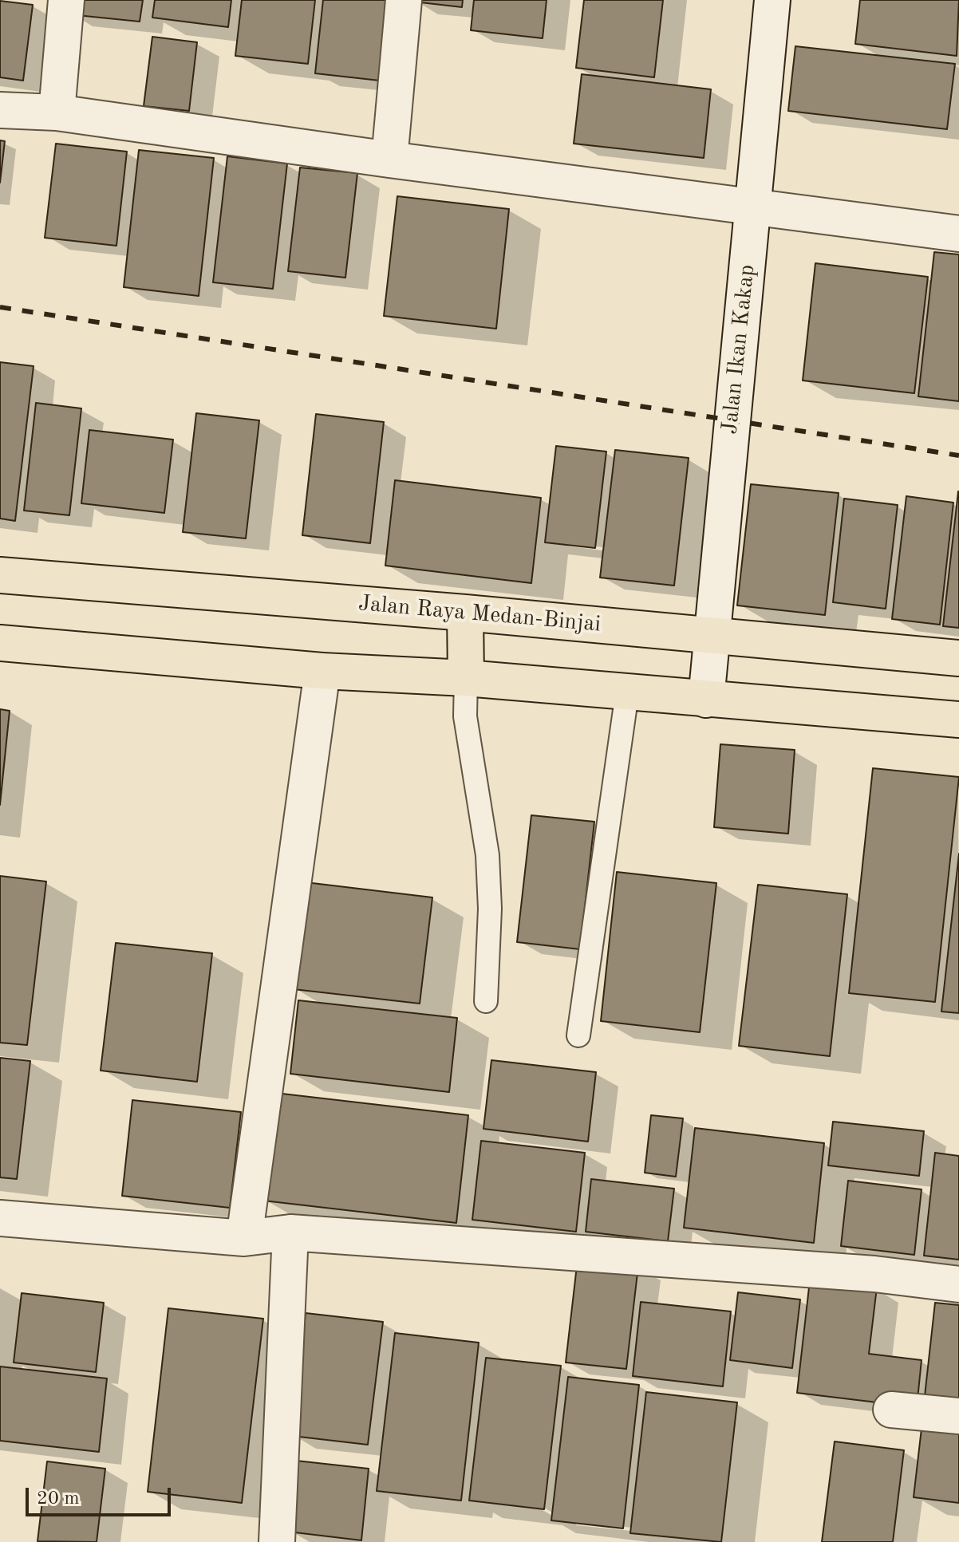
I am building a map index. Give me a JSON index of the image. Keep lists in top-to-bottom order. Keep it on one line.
{"streets":{"main road":["Jalan Raya Medan-Binjai"],"street":["Jalan Ikan Kakap"]},"crossings":[["Jalan Ikan Kakap","Jalan Raya Medan-Binjai"]],"scale_bar":"20 m"}
